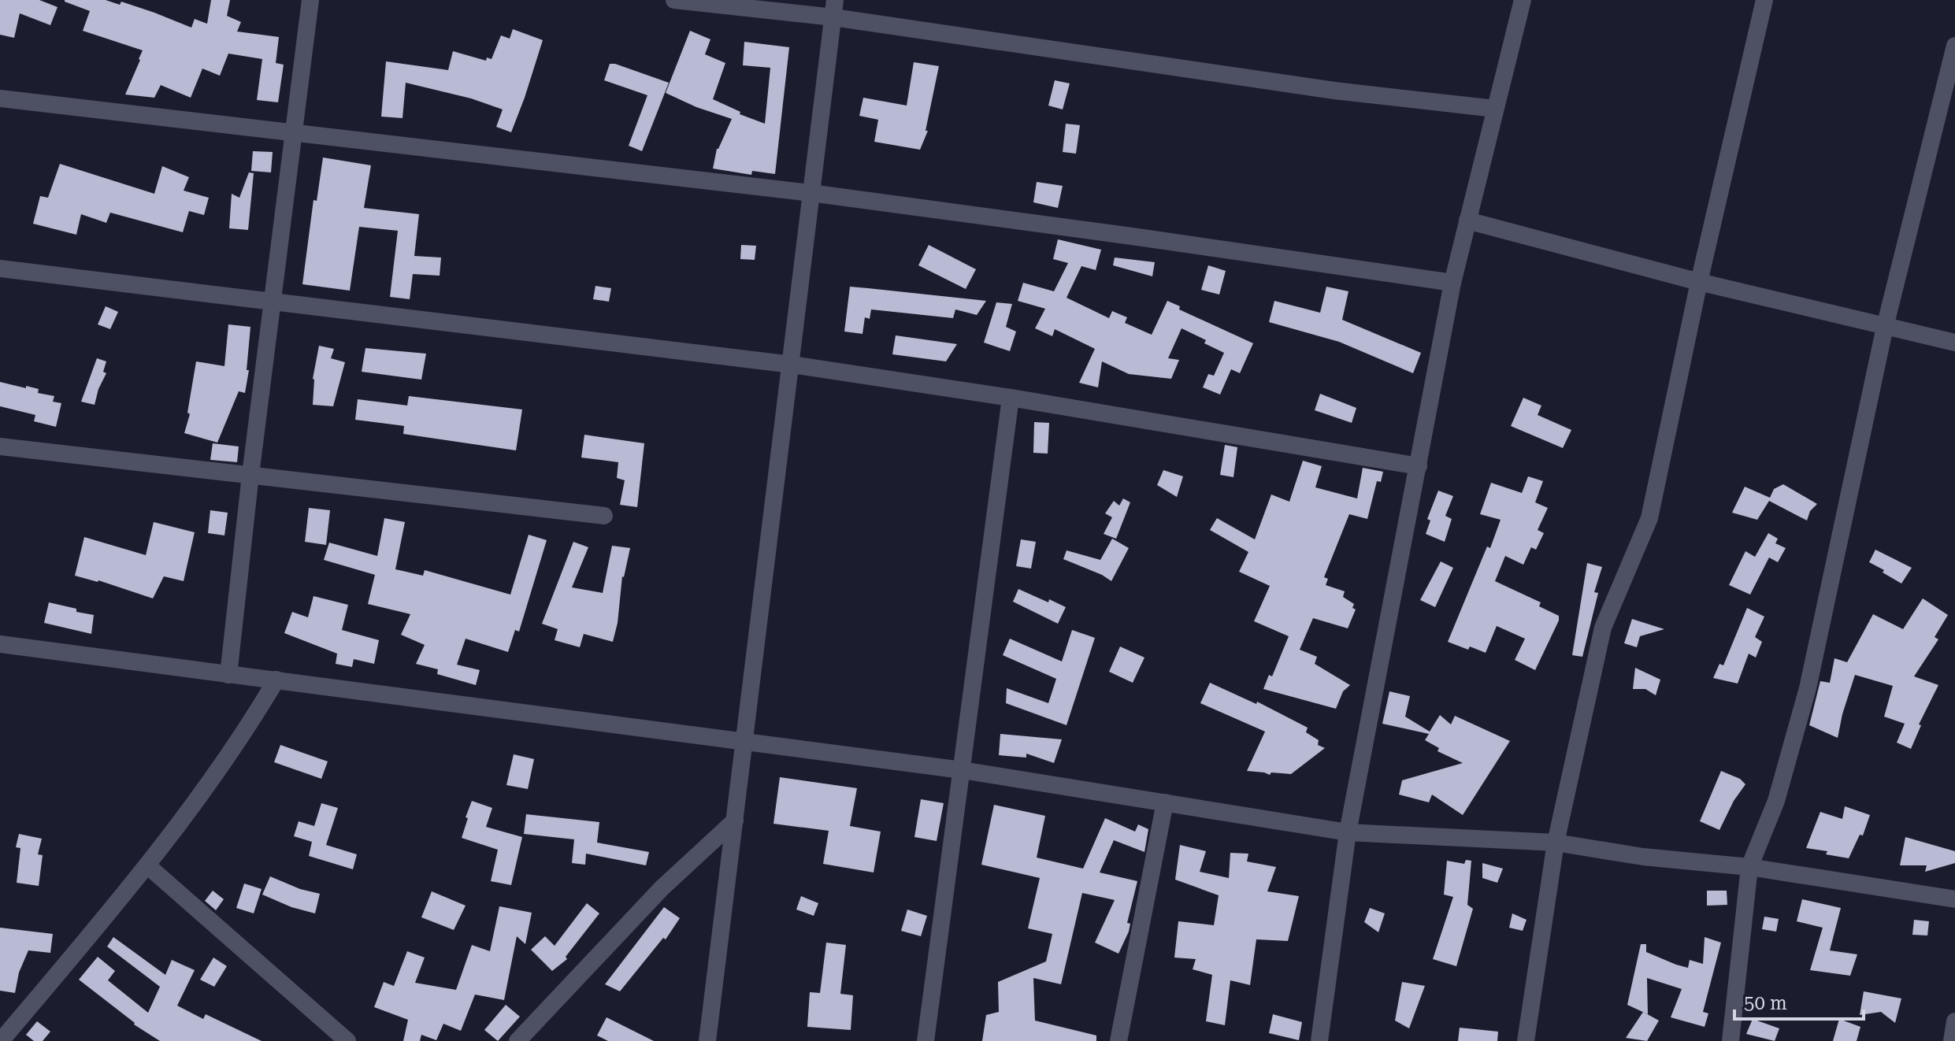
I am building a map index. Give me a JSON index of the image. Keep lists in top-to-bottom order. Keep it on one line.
{"scale_bar":"50 m"}
